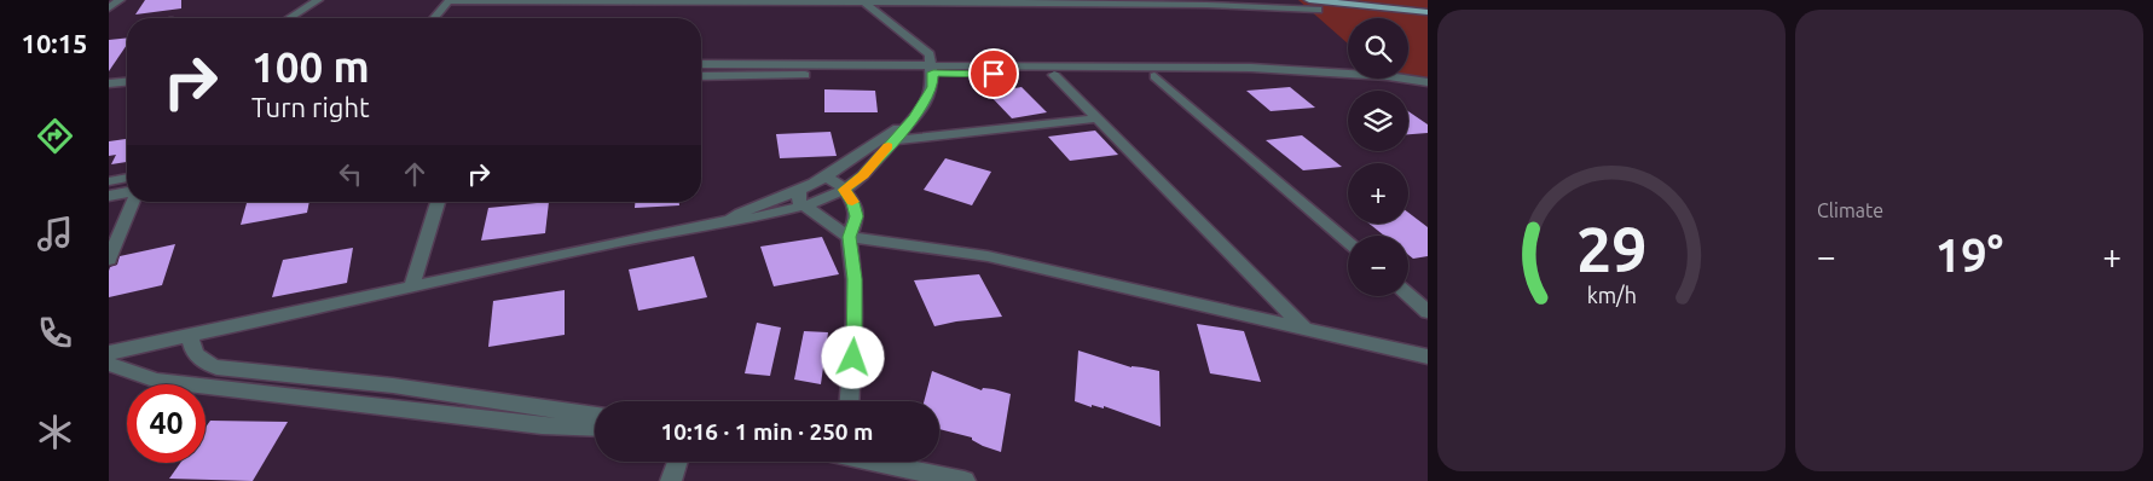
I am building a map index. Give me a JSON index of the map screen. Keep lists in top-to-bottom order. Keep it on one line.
{"page":{"tabs":"10:15","tile":"Climate","map_buttons":["+","−"],"turn":["100 m","Turn right"],"heat":["−","19°","+"],"limit":"40","trip":"10:16 · 1 min · 250 m","gauge":["29","km/h"]}}
